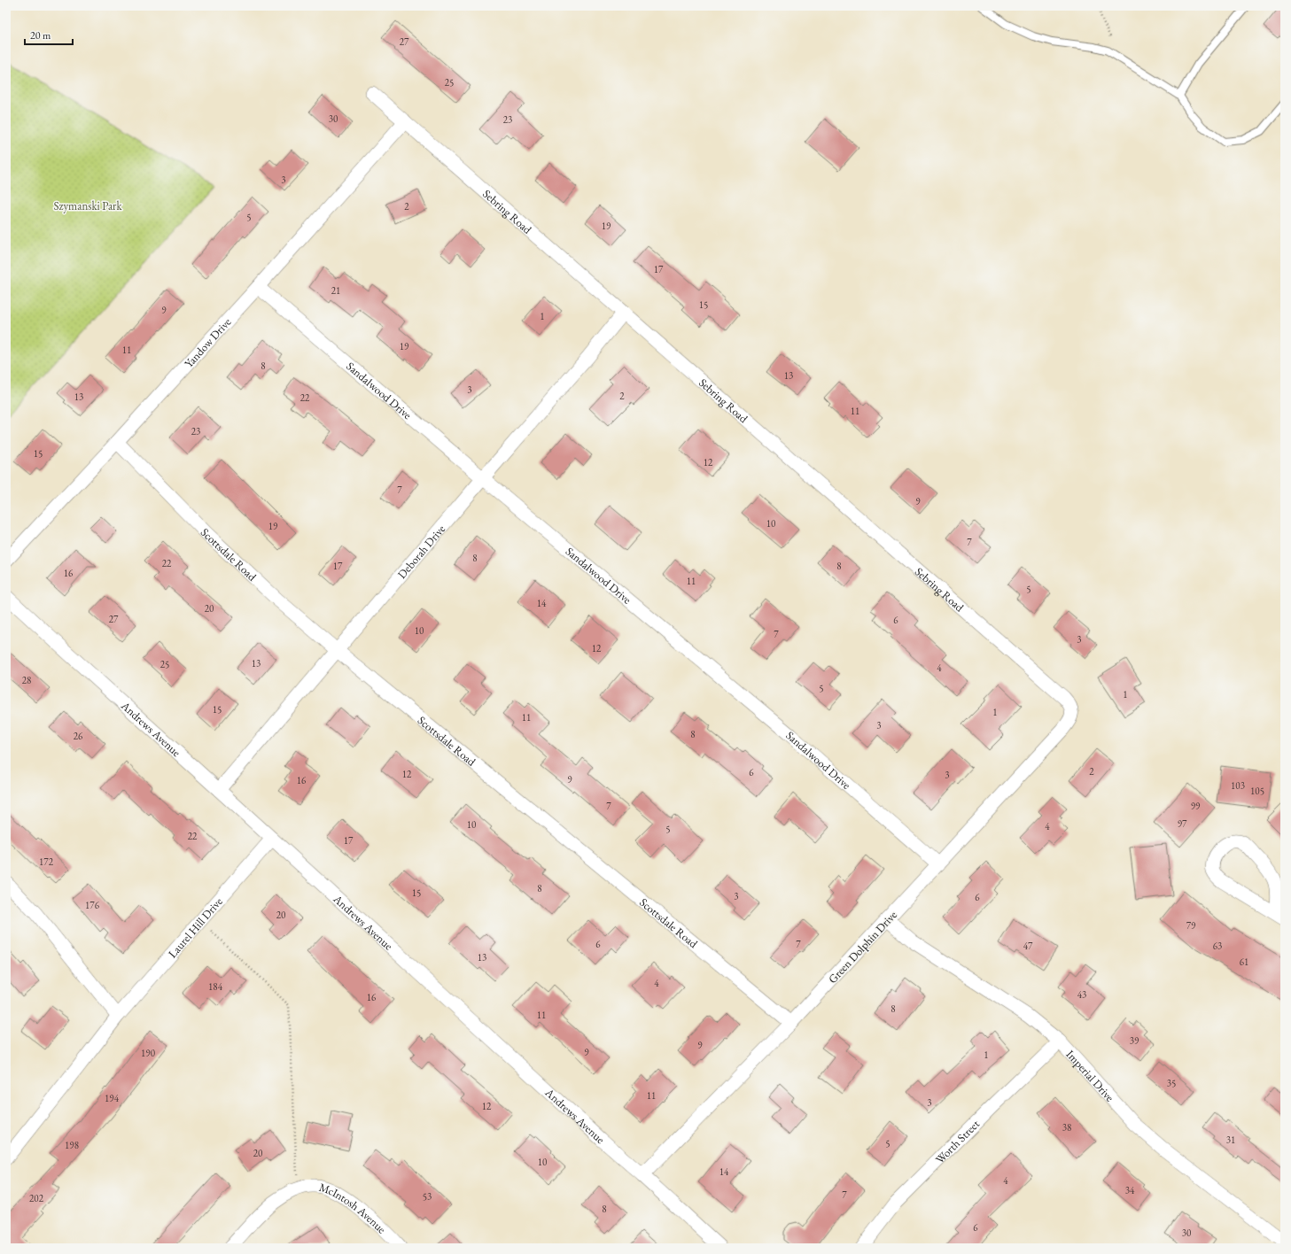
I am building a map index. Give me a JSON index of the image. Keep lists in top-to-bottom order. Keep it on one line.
{"streets":{"street":["Sebring Road","Yandow Drive","Sandalwood Drive","Deborah Drive","Scottsdale Road","Andrews Avenue","Laurel Hill Drive","Green Dolphin Drive","Imperial Drive","Worth Street","McIntosh Avenue"]},"crossings":[["Sebring Road","Yandow Drive"],["Sebring Road","Deborah Drive"],["Sebring Road","Green Dolphin Drive"],["Yandow Drive","Sandalwood Drive"],["Yandow Drive","Scottsdale Road"],["Sandalwood Drive","Deborah Drive"],["Sandalwood Drive","Green Dolphin Drive"],["Deborah Drive","Scottsdale Road"],["Deborah Drive","Andrews Avenue"],["Scottsdale Road","Green Dolphin Drive"],["Andrews Avenue","Laurel Hill Drive"],["Andrews Avenue","Green Dolphin Drive"],["Green Dolphin Drive","Imperial Drive"],["Imperial Drive","Worth Street"]],"parks":["Szymanski Park"],"house_numbers":["27","25","30","23","3","2","5","19","17","21","15","9","1","19","11","8","13","3","2","13","22","11","23","15","12","7","9","10","19","7","8","22","17","8","16","11","5","14","20","27","6","10","7","3","12","13","25","4","28","5","1","15","1","11","3","8","26","2","6","12","3","9","16","103","105","7","99","97","10","4","5","22","17","172","8","15","3","6","176","20","79","6","7","47","63","13","61","4","184","43","16","8","11","39","9","9","190","1","35","11","194","3","12","38","31","5","198","20","10","14","4","34","7","53","202","8","6","30"],"scale_bar":"20 m"}
